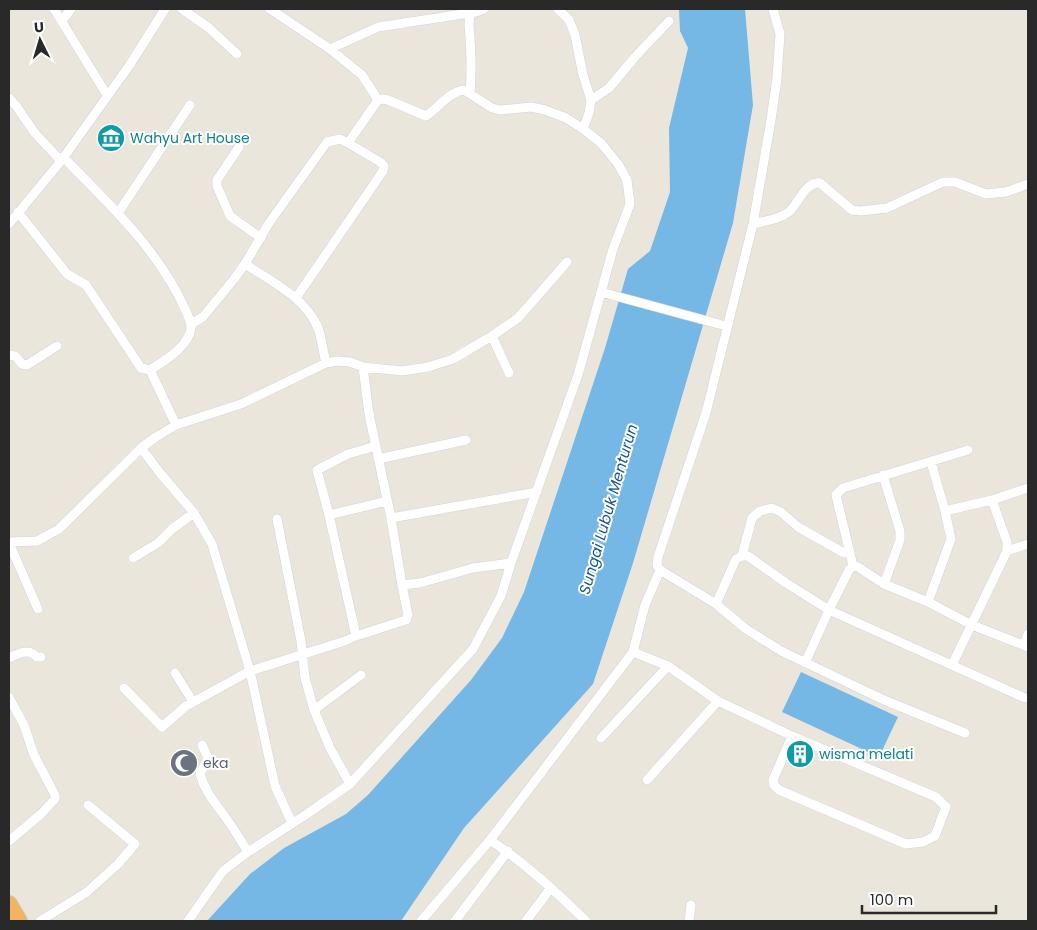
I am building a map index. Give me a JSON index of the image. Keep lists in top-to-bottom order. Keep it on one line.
{"water":["Sungai Lubuk Menturun"],"places":{"museum":["Wahyu Art House"],"building":["wisma melati"],"mosque":["eka"]},"scale_bar":"100 m","north":"top"}
